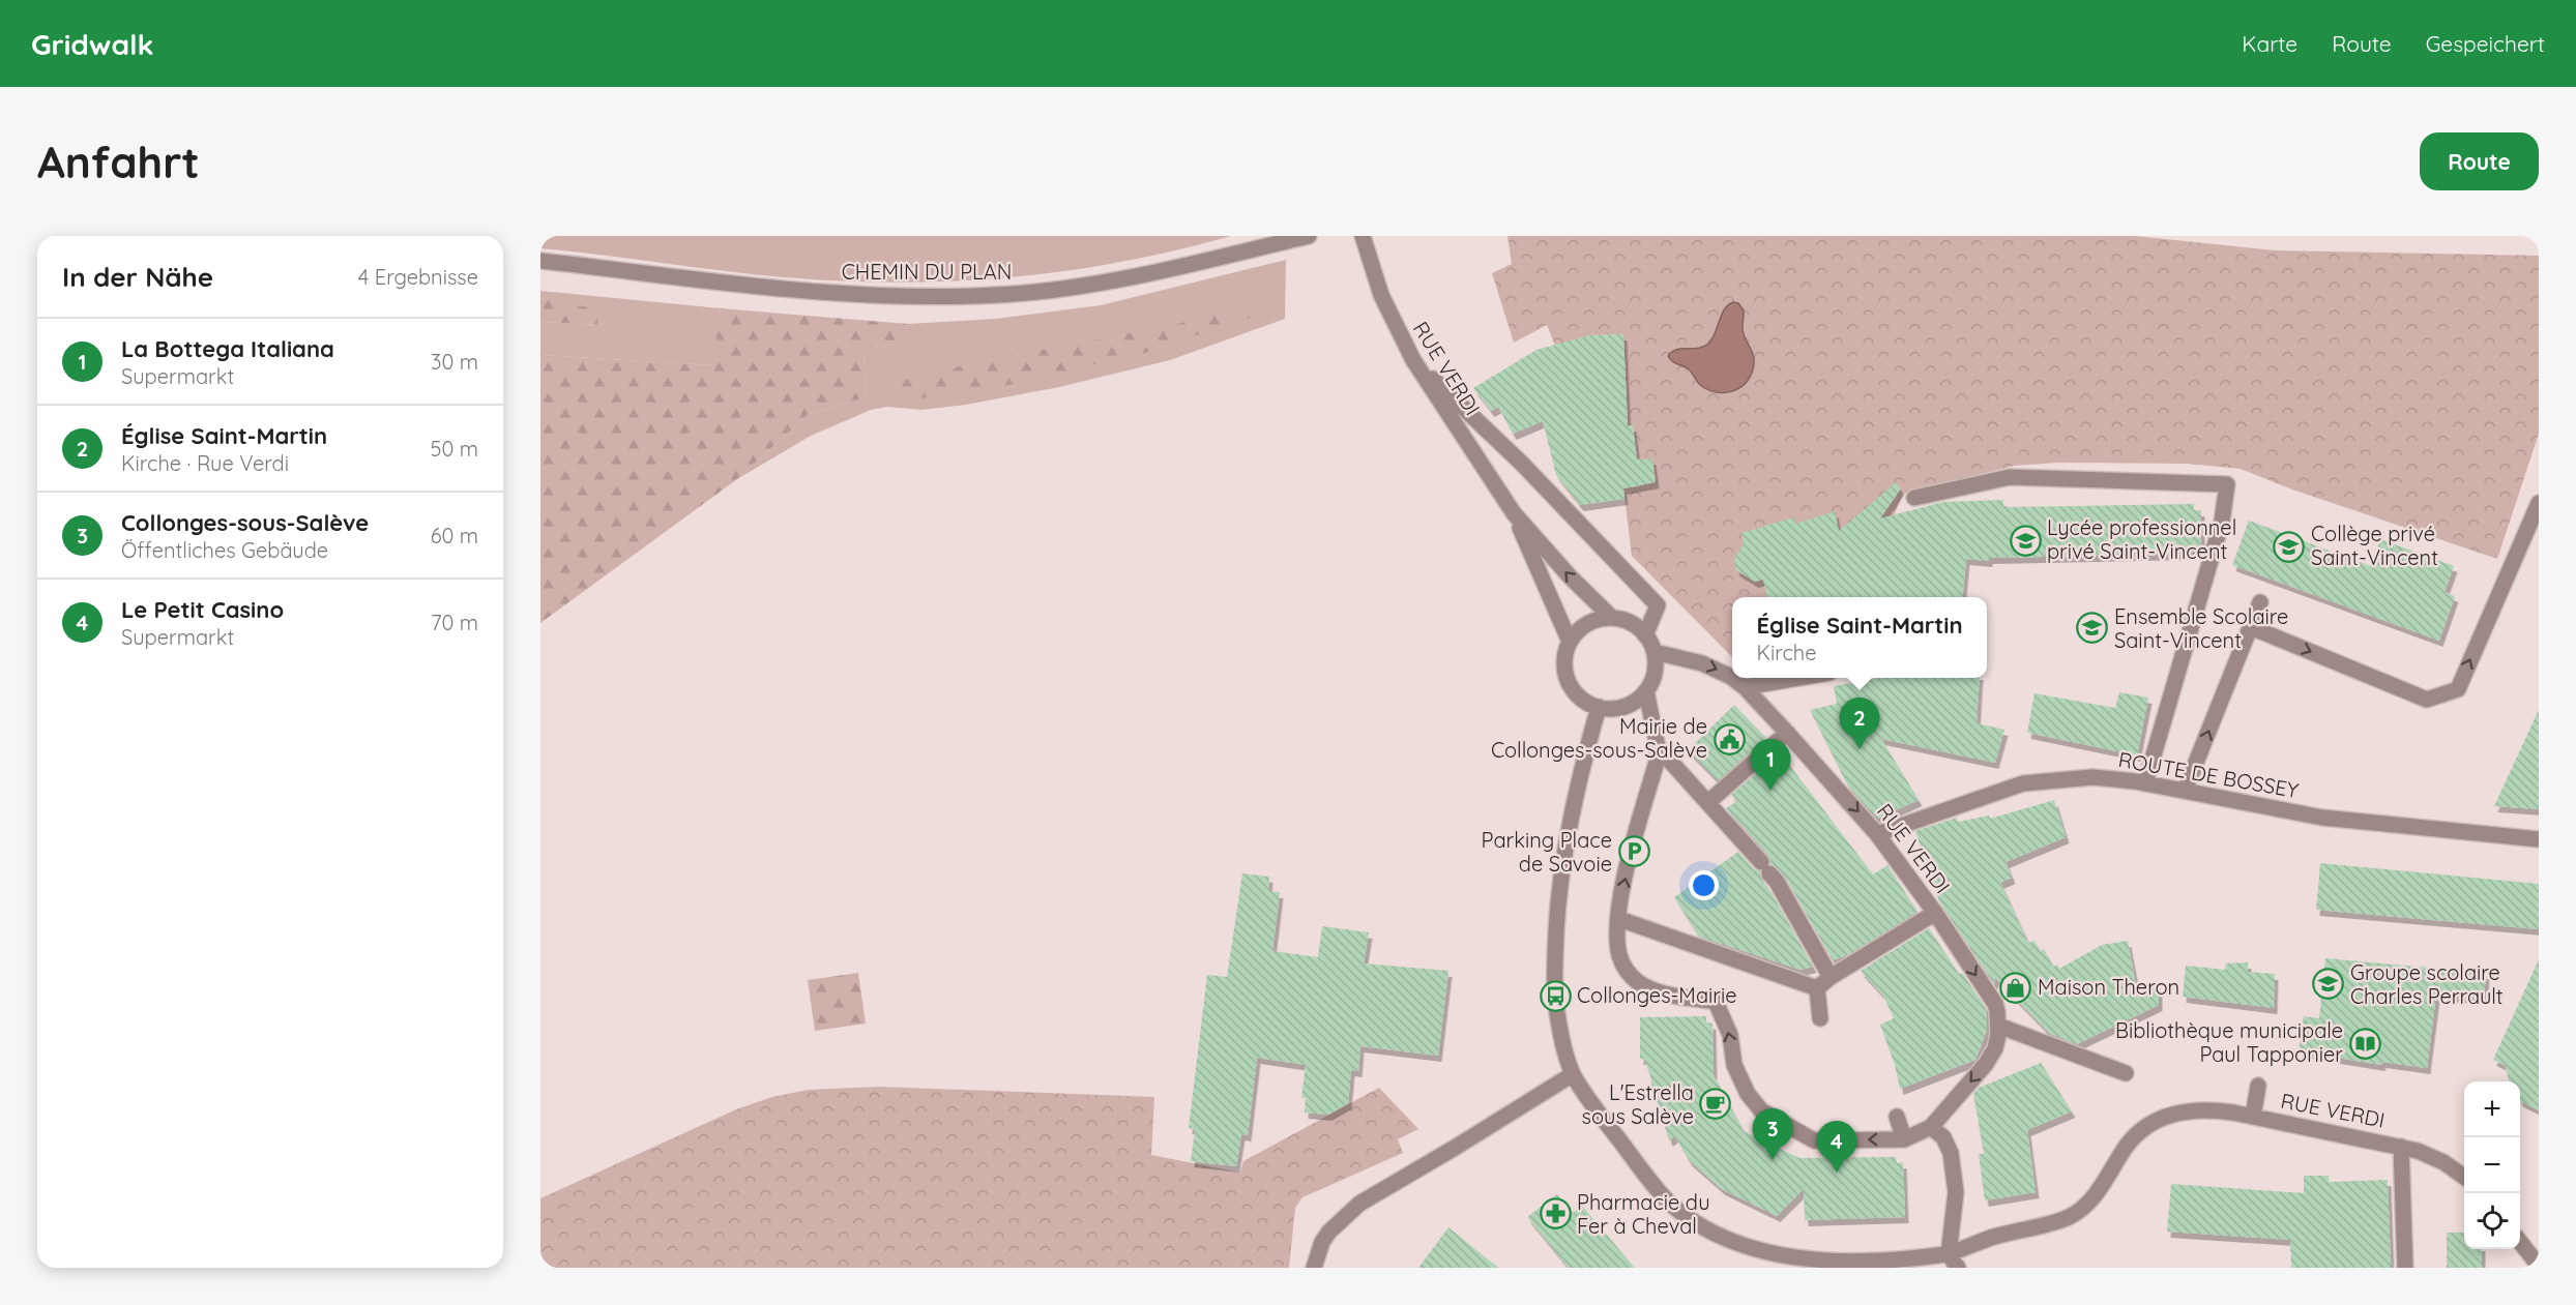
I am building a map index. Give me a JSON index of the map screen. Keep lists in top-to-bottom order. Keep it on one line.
{"streets":{"street":["CHEMIN DU PLAN","RUE VERDI","ROUTE DE BOSSEY"]},"crossings":[["RUE VERDI","ROUTE DE BOSSEY"]],"places":{"school or university":["Lycée professionnel privé Saint-Vincent","Collège privé Saint-Vincent","Ensemble Scolaire Saint-Vincent","Groupe scolaire Charles Perrault"],"public building":["Mairie de Collonges-sous-Salève"],"parking":["Parking Place de Savoie"],"shop":["Maison Theron"],"bus stop":["Collonges-Mairie"],"library":["Bibliothèque municipale Paul Tapponier"],"cafe":["L'Estrella sous Salève"],"pharmacy":["Pharmacie du Fer à Cheval"]},"page":{"header":"Gridwalk","nav":["Karte","Route","Gespeichert"],"buttons":"Route","title":"Anfahrt","heading":["In der Nähe","4 Ergebnisse"],"list":[{"mark":"1","name":"La Bottega Italiana","note":"Supermarkt","value":"30 m"},{"mark":"2","name":"Église Saint-Martin","note":"Kirche · Rue Verdi","value":"50 m"},{"mark":"3","name":"Collonges-sous-Salève","note":"Öffentliches Gebäude","value":"60 m"},{"mark":"4","name":"Le Petit Casino","note":"Supermarkt","value":"70 m"}],"popup":["Église Saint-Martin","Kirche"],"pins":["2","1","3","4"],"map_buttons":["+","−"]}}
